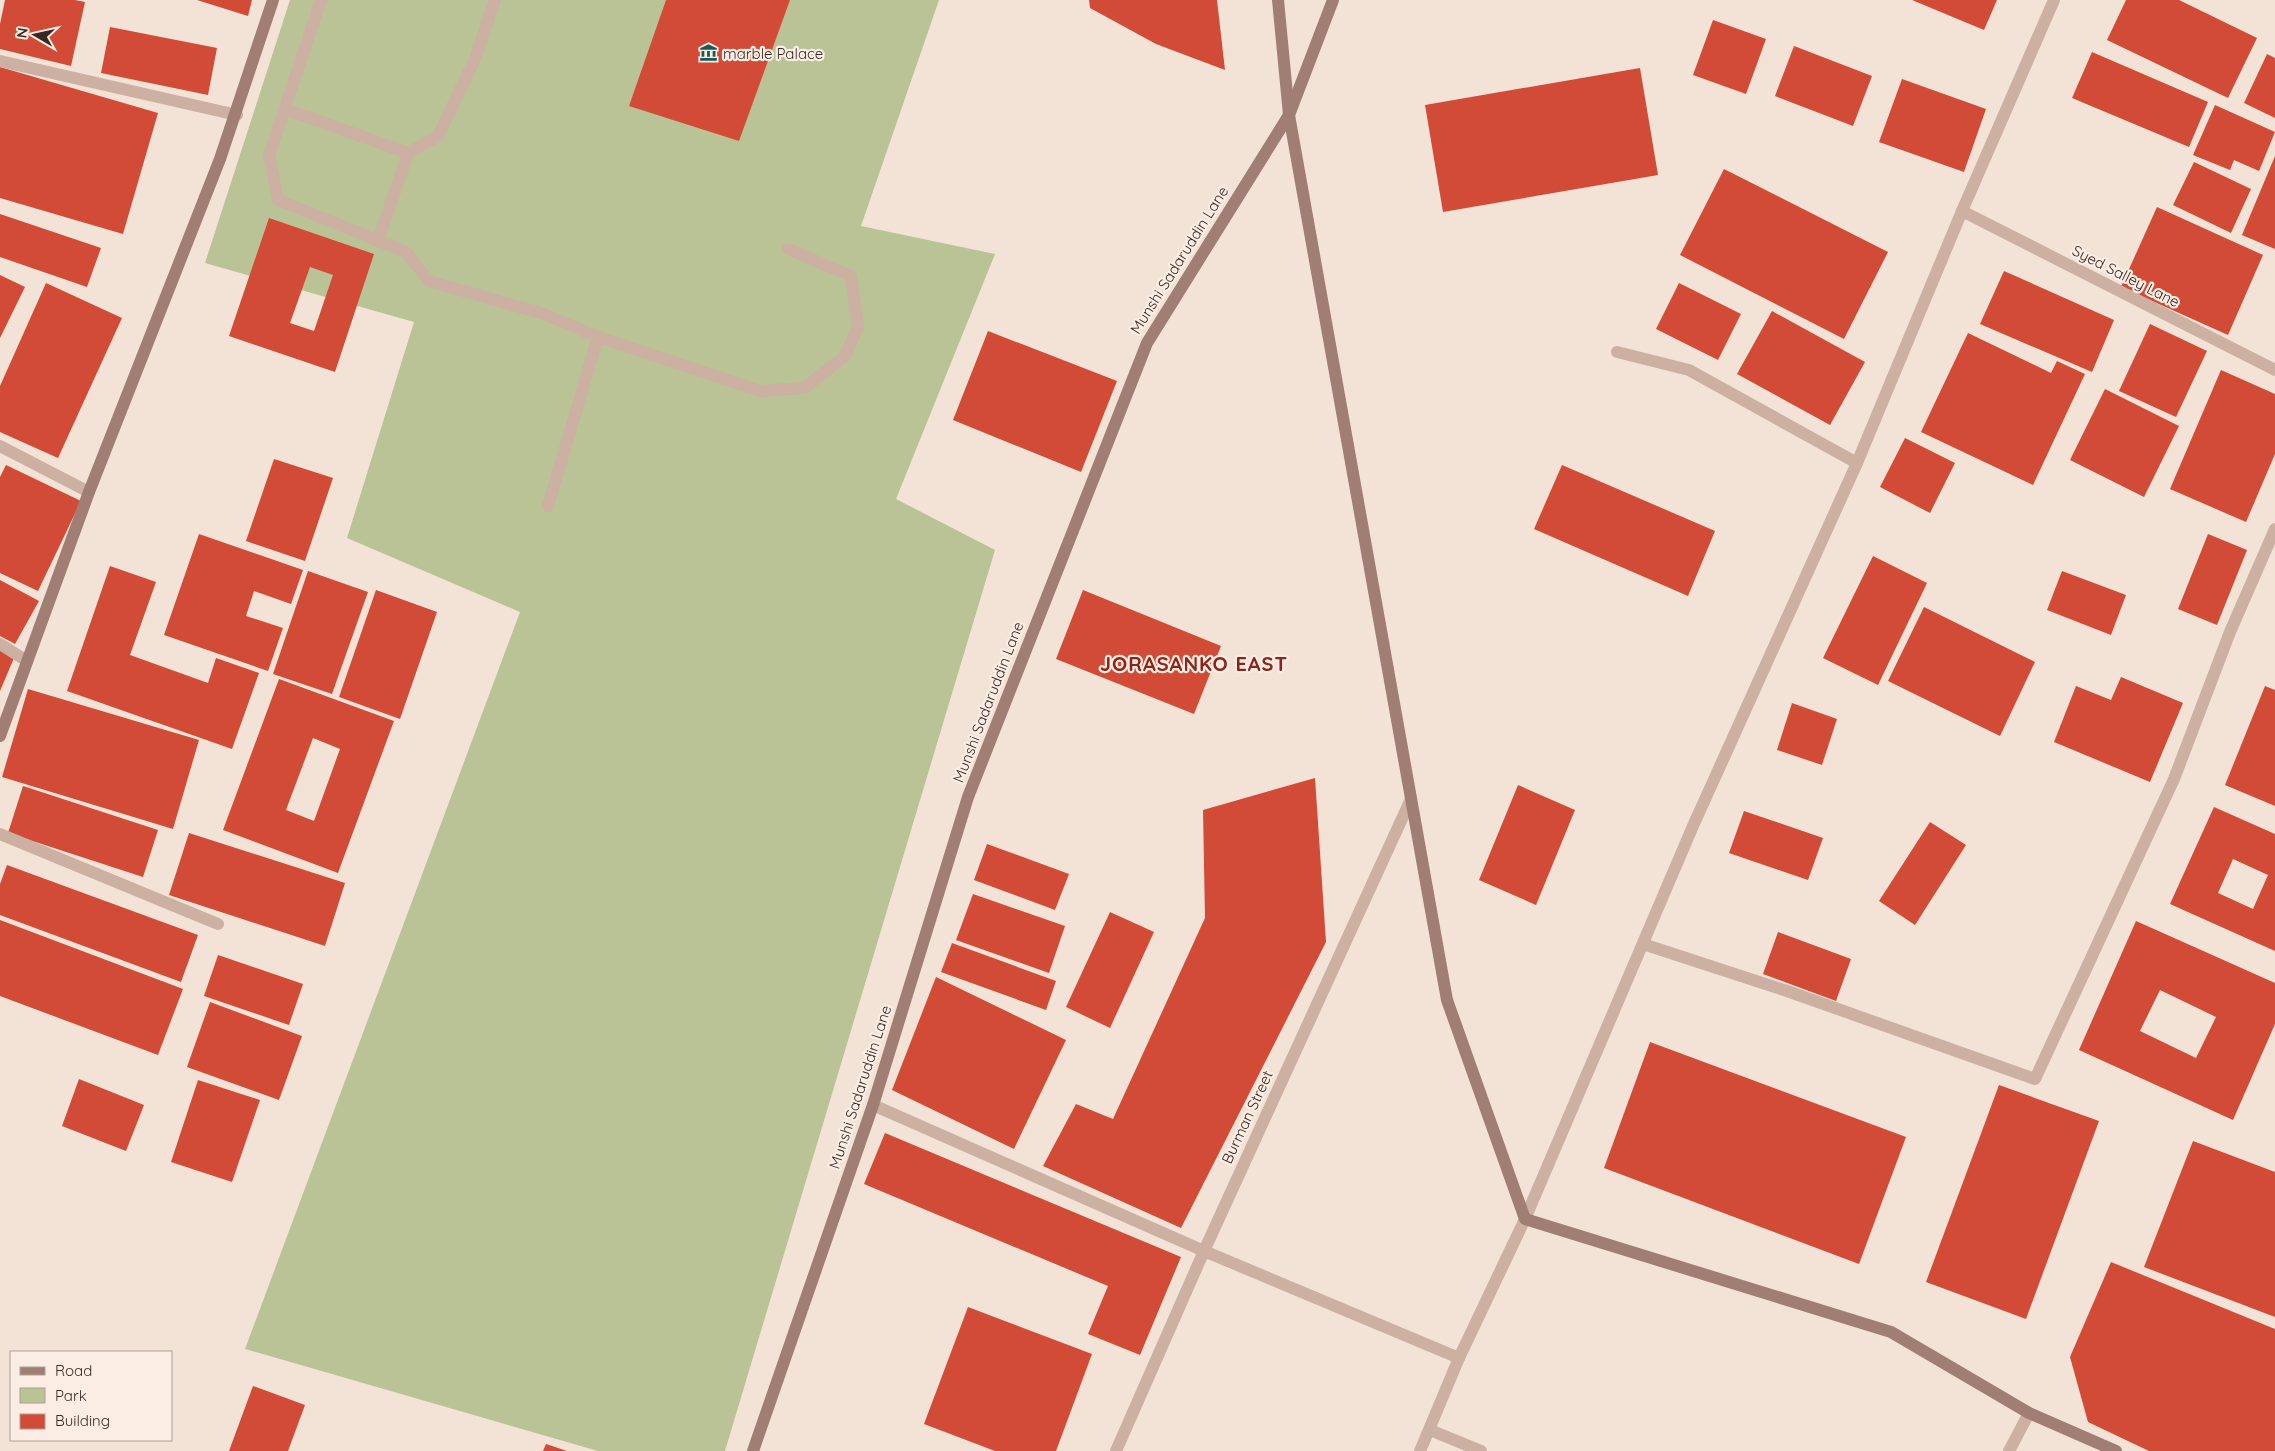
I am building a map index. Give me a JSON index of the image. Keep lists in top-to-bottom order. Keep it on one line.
{"streets":{"street":["Munshi Sadaruddin Lane","Syed Salley Lane","Burman Street"]},"districts":["JORASANKO EAST"],"places":{"museum":["marble Palace"]},"legend":["Road","Park","Building"],"north":"left"}
